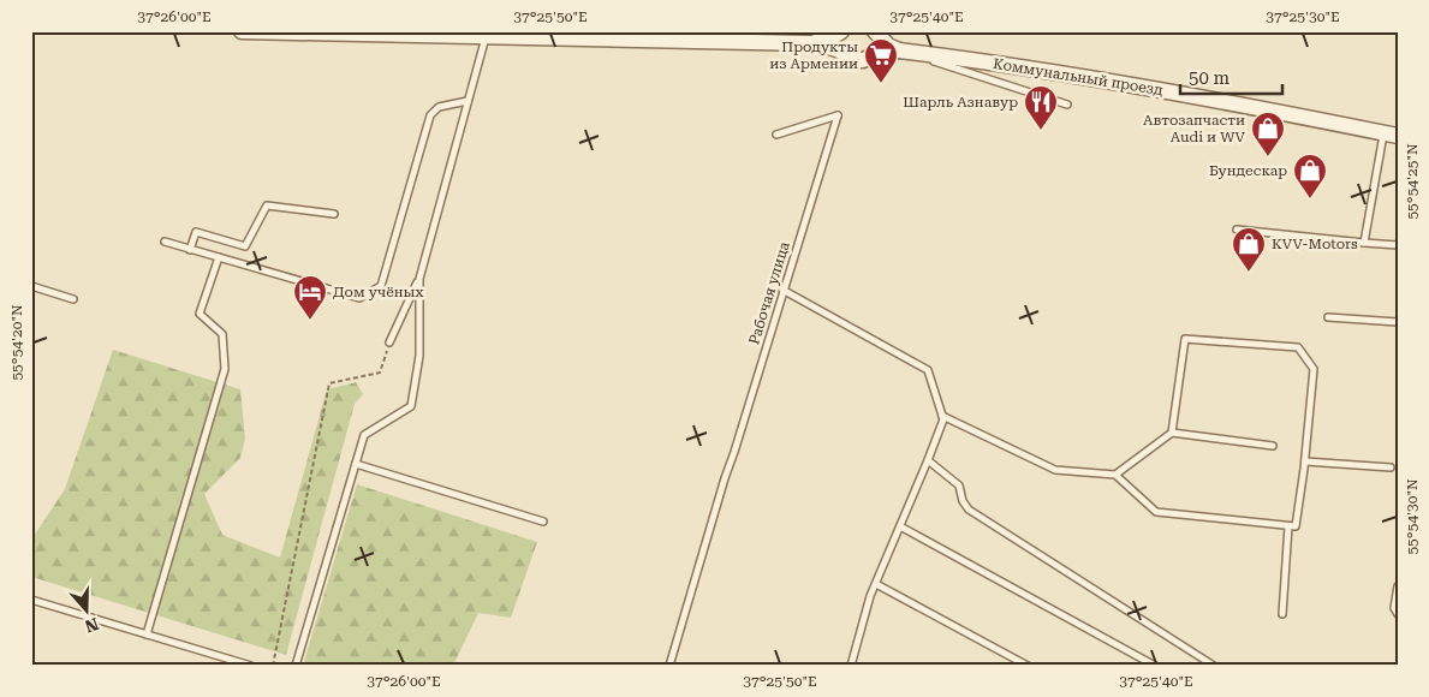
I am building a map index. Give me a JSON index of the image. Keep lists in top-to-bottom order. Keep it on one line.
{"streets":{"street":["Коммунальный проезд"],"lane":["Рабочая улица"]},"places":{"supermarket":["Продукты из Армении"],"restaurant":["Шарль Азнавур"],"shop":["Автозапчасти Audi и WV","Бундескар","KVV-Motors"],"hotel":["Дом учёных"]},"scale_bar":"50 m","north":"bottom","coordinates":["37°26'00\"E","37°25'50\"E","37°25'40\"E","37°25'30\"E","55°54'25\"N","55°54'20\"N","55°54'30\"N"]}
